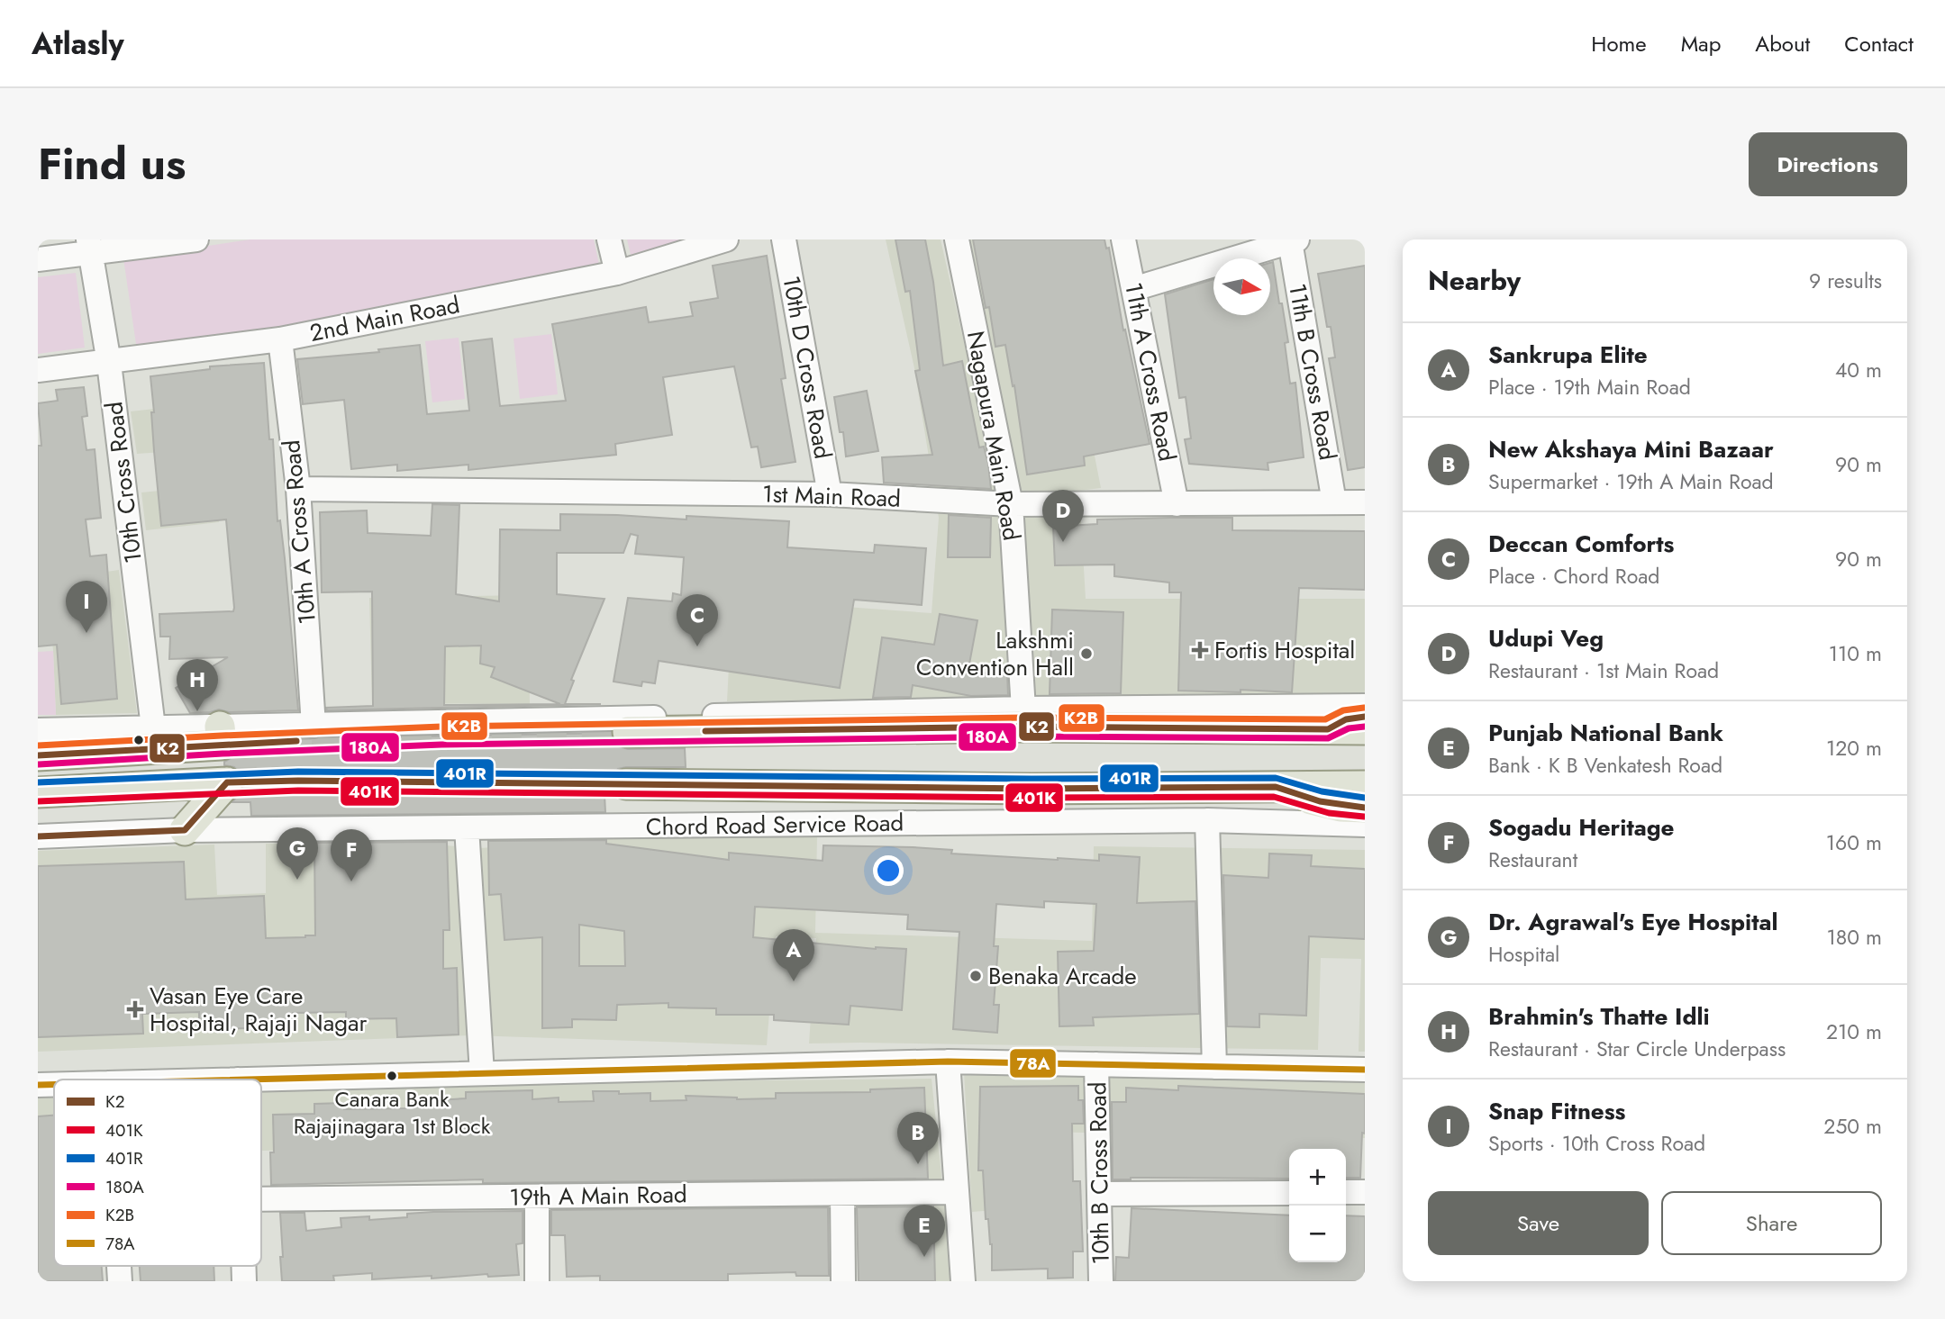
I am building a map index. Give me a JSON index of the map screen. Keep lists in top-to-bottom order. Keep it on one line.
{"streets":{"street":["2nd Main Road","10th D Cross Road","11th A Cross Road","11th B Cross Road","Nagapura Main Road","10th Cross Road","1st Main Road","10th A Cross Road","Chord Road Service Road","10th B Cross Road","19th A Main Road"]},"crossings":[["2nd Main Road","10th Cross Road"],["2nd Main Road","10th A Cross Road"],["10th D Cross Road","1st Main Road"],["11th A Cross Road","1st Main Road"],["11th B Cross Road","1st Main Road"],["Nagapura Main Road","1st Main Road"],["1st Main Road","10th A Cross Road"]],"places":{"health":["Fortis Hospital","Vasan Eye Care Hospital, Rajaji Nagar"],"other":["Lakshmi Convention Hall","Benaka Arcade","Canara Bank Rajajinagara 1st Block"]},"lines":["transit line K2B","transit line K2","transit line 180A","transit line 401R","transit line 401K","transit line 78A"],"legend":["K2","401K","401R","180A","K2B","78A"],"north":"right","page":{"header":"Atlasly","nav":["Home","Map","About","Contact"],"title":"Find us","buttons":["Directions",["Save","Share"]],"heading":["Nearby","9 results"],"list":[{"mark":"A","name":"Sankrupa Elite","note":"Place · 19th Main Road","value":"40 m"},{"mark":"B","name":"New Akshaya Mini Bazaar","note":"Supermarket · 19th A Main Road","value":"90 m"},{"mark":"C","name":"Deccan Comforts","note":"Place · Chord Road","value":"90 m"},{"mark":"D","name":"Udupi Veg","note":"Restaurant · 1st Main Road","value":"110 m"},{"mark":"E","name":"Punjab National Bank","note":"Bank · K B Venkatesh Road","value":"120 m"},{"mark":"F","name":"Sogadu Heritage","note":"Restaurant","value":"160 m"},{"mark":"G","name":"Dr. Agrawal's Eye Hospital","note":"Hospital","value":"180 m"},{"mark":"H","name":"Brahmin's Thatte Idli","note":"Restaurant · Star Circle Underpass","value":"210 m"},{"mark":"I","name":"Snap Fitness","note":"Sports · 10th Cross Road","value":"250 m"}],"pins":["D","I","C","H","G","F","A","B","E"],"map_buttons":["+","−"]}}
